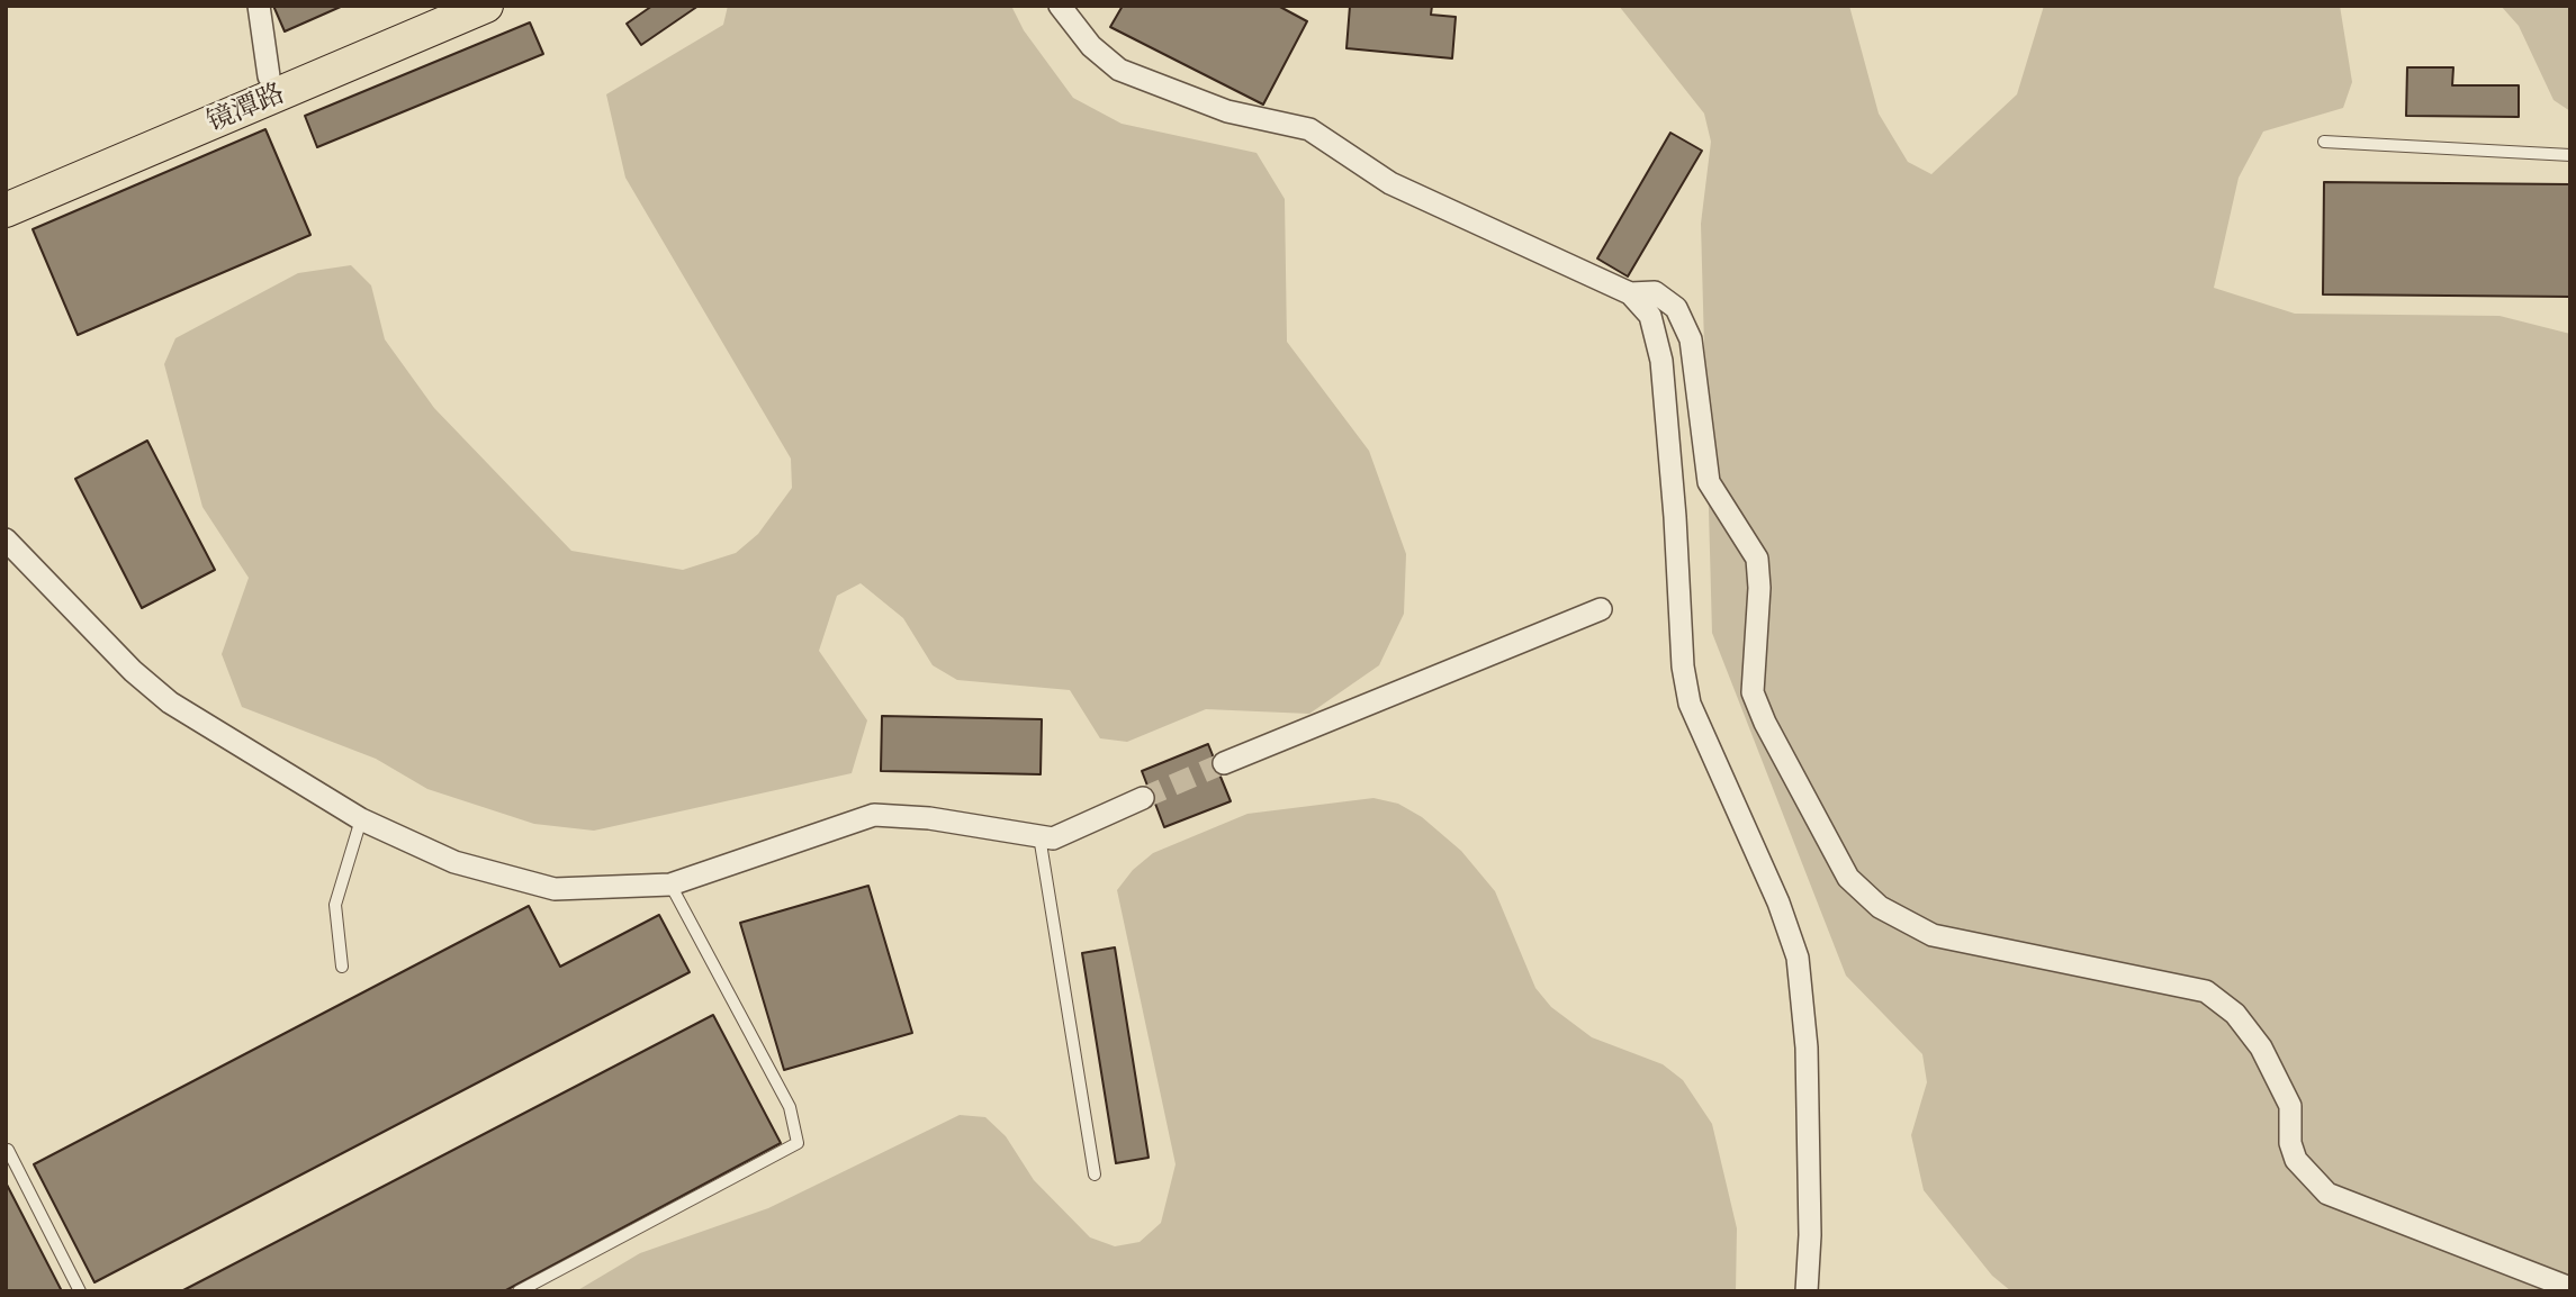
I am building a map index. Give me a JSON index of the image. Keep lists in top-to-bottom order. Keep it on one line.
{"streets":{"main road":["镜潭路"]}}
